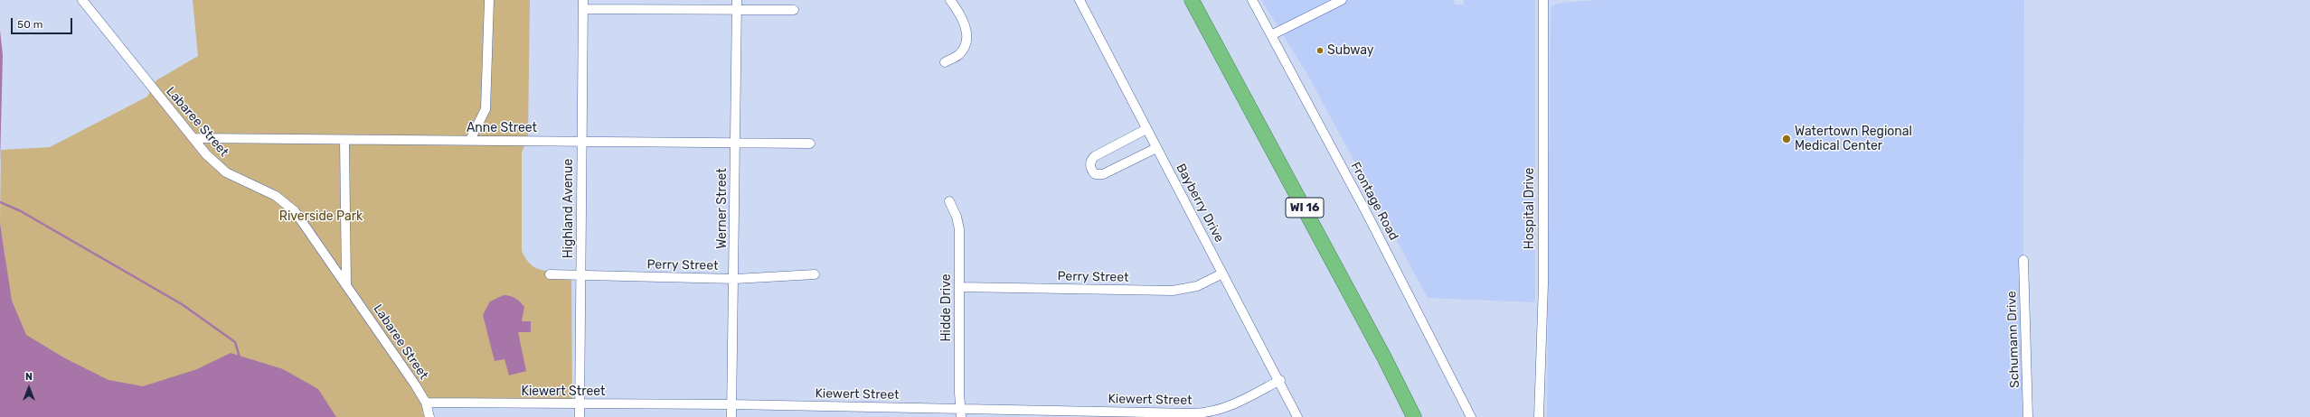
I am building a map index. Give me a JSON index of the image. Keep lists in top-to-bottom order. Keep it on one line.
{"streets":{"highway":["WI 16"],"street":["Labaree Street","Anne Street","Frontage Road","Bayberry Drive","Highland Avenue","Werner Street","Hospital Drive","Perry Street","Hidde Drive","Schumann Drive","Kiewert Street"]},"crossings":[["Labaree Street","Anne Street"],["Labaree Street","Kiewert Street"],["Anne Street","Highland Avenue"],["Anne Street","Werner Street"],["Bayberry Drive","Perry Street"],["Bayberry Drive","Kiewert Street"],["Highland Avenue","Perry Street"],["Highland Avenue","Kiewert Street"],["Werner Street","Perry Street"],["Werner Street","Kiewert Street"],["Perry Street","Hidde Drive"],["Hidde Drive","Kiewert Street"]],"parks":["Riverside Park"],"places":["Subway","Watertown Regional Medical Center"],"scale_bar":"50 m","north":"top"}
